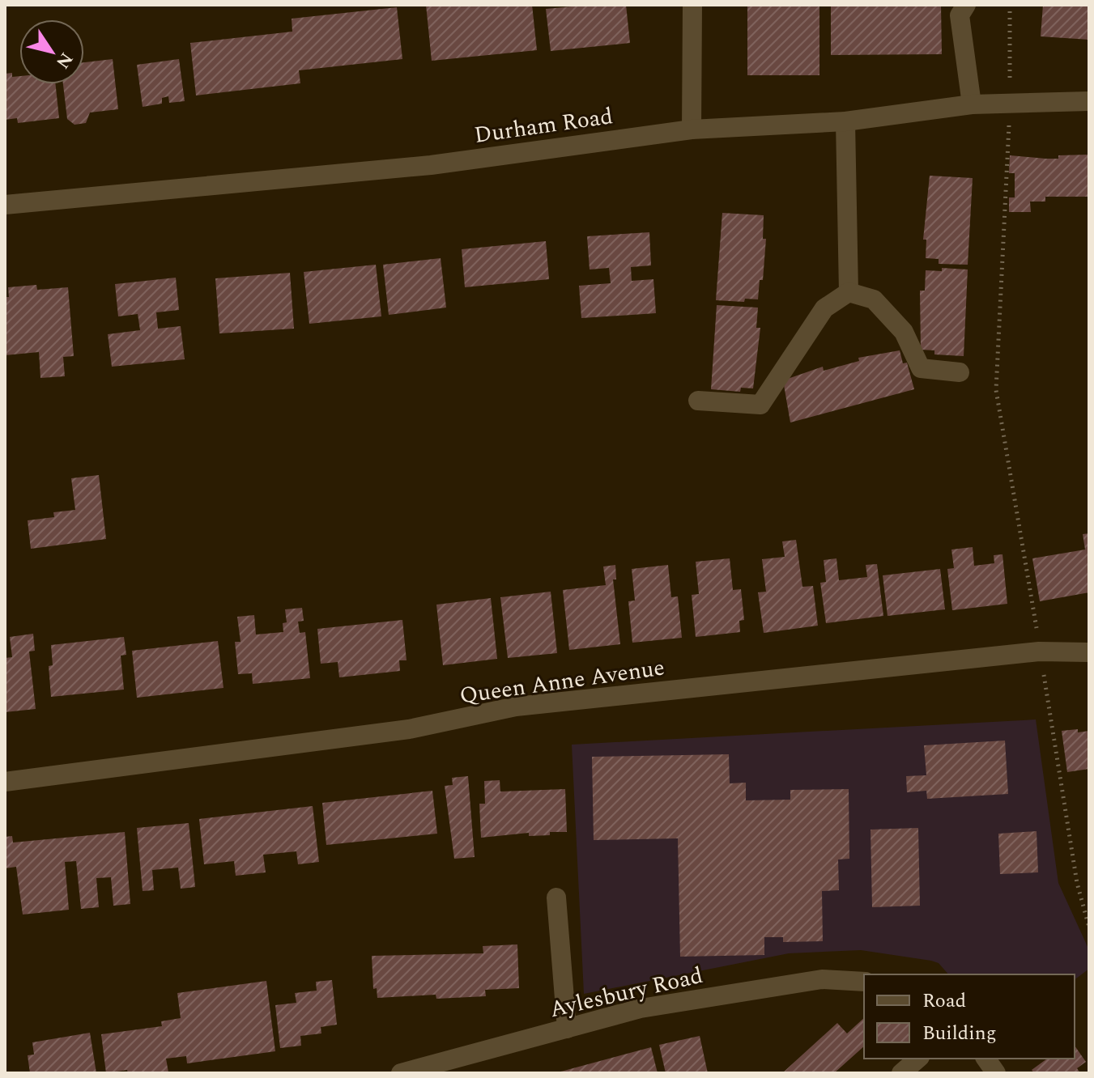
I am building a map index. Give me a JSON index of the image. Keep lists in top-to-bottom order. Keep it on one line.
{"streets":{"street":["Durham Road","Queen Anne Avenue","Aylesbury Road"]},"legend":["Road","Building"],"north":"bottom right"}
